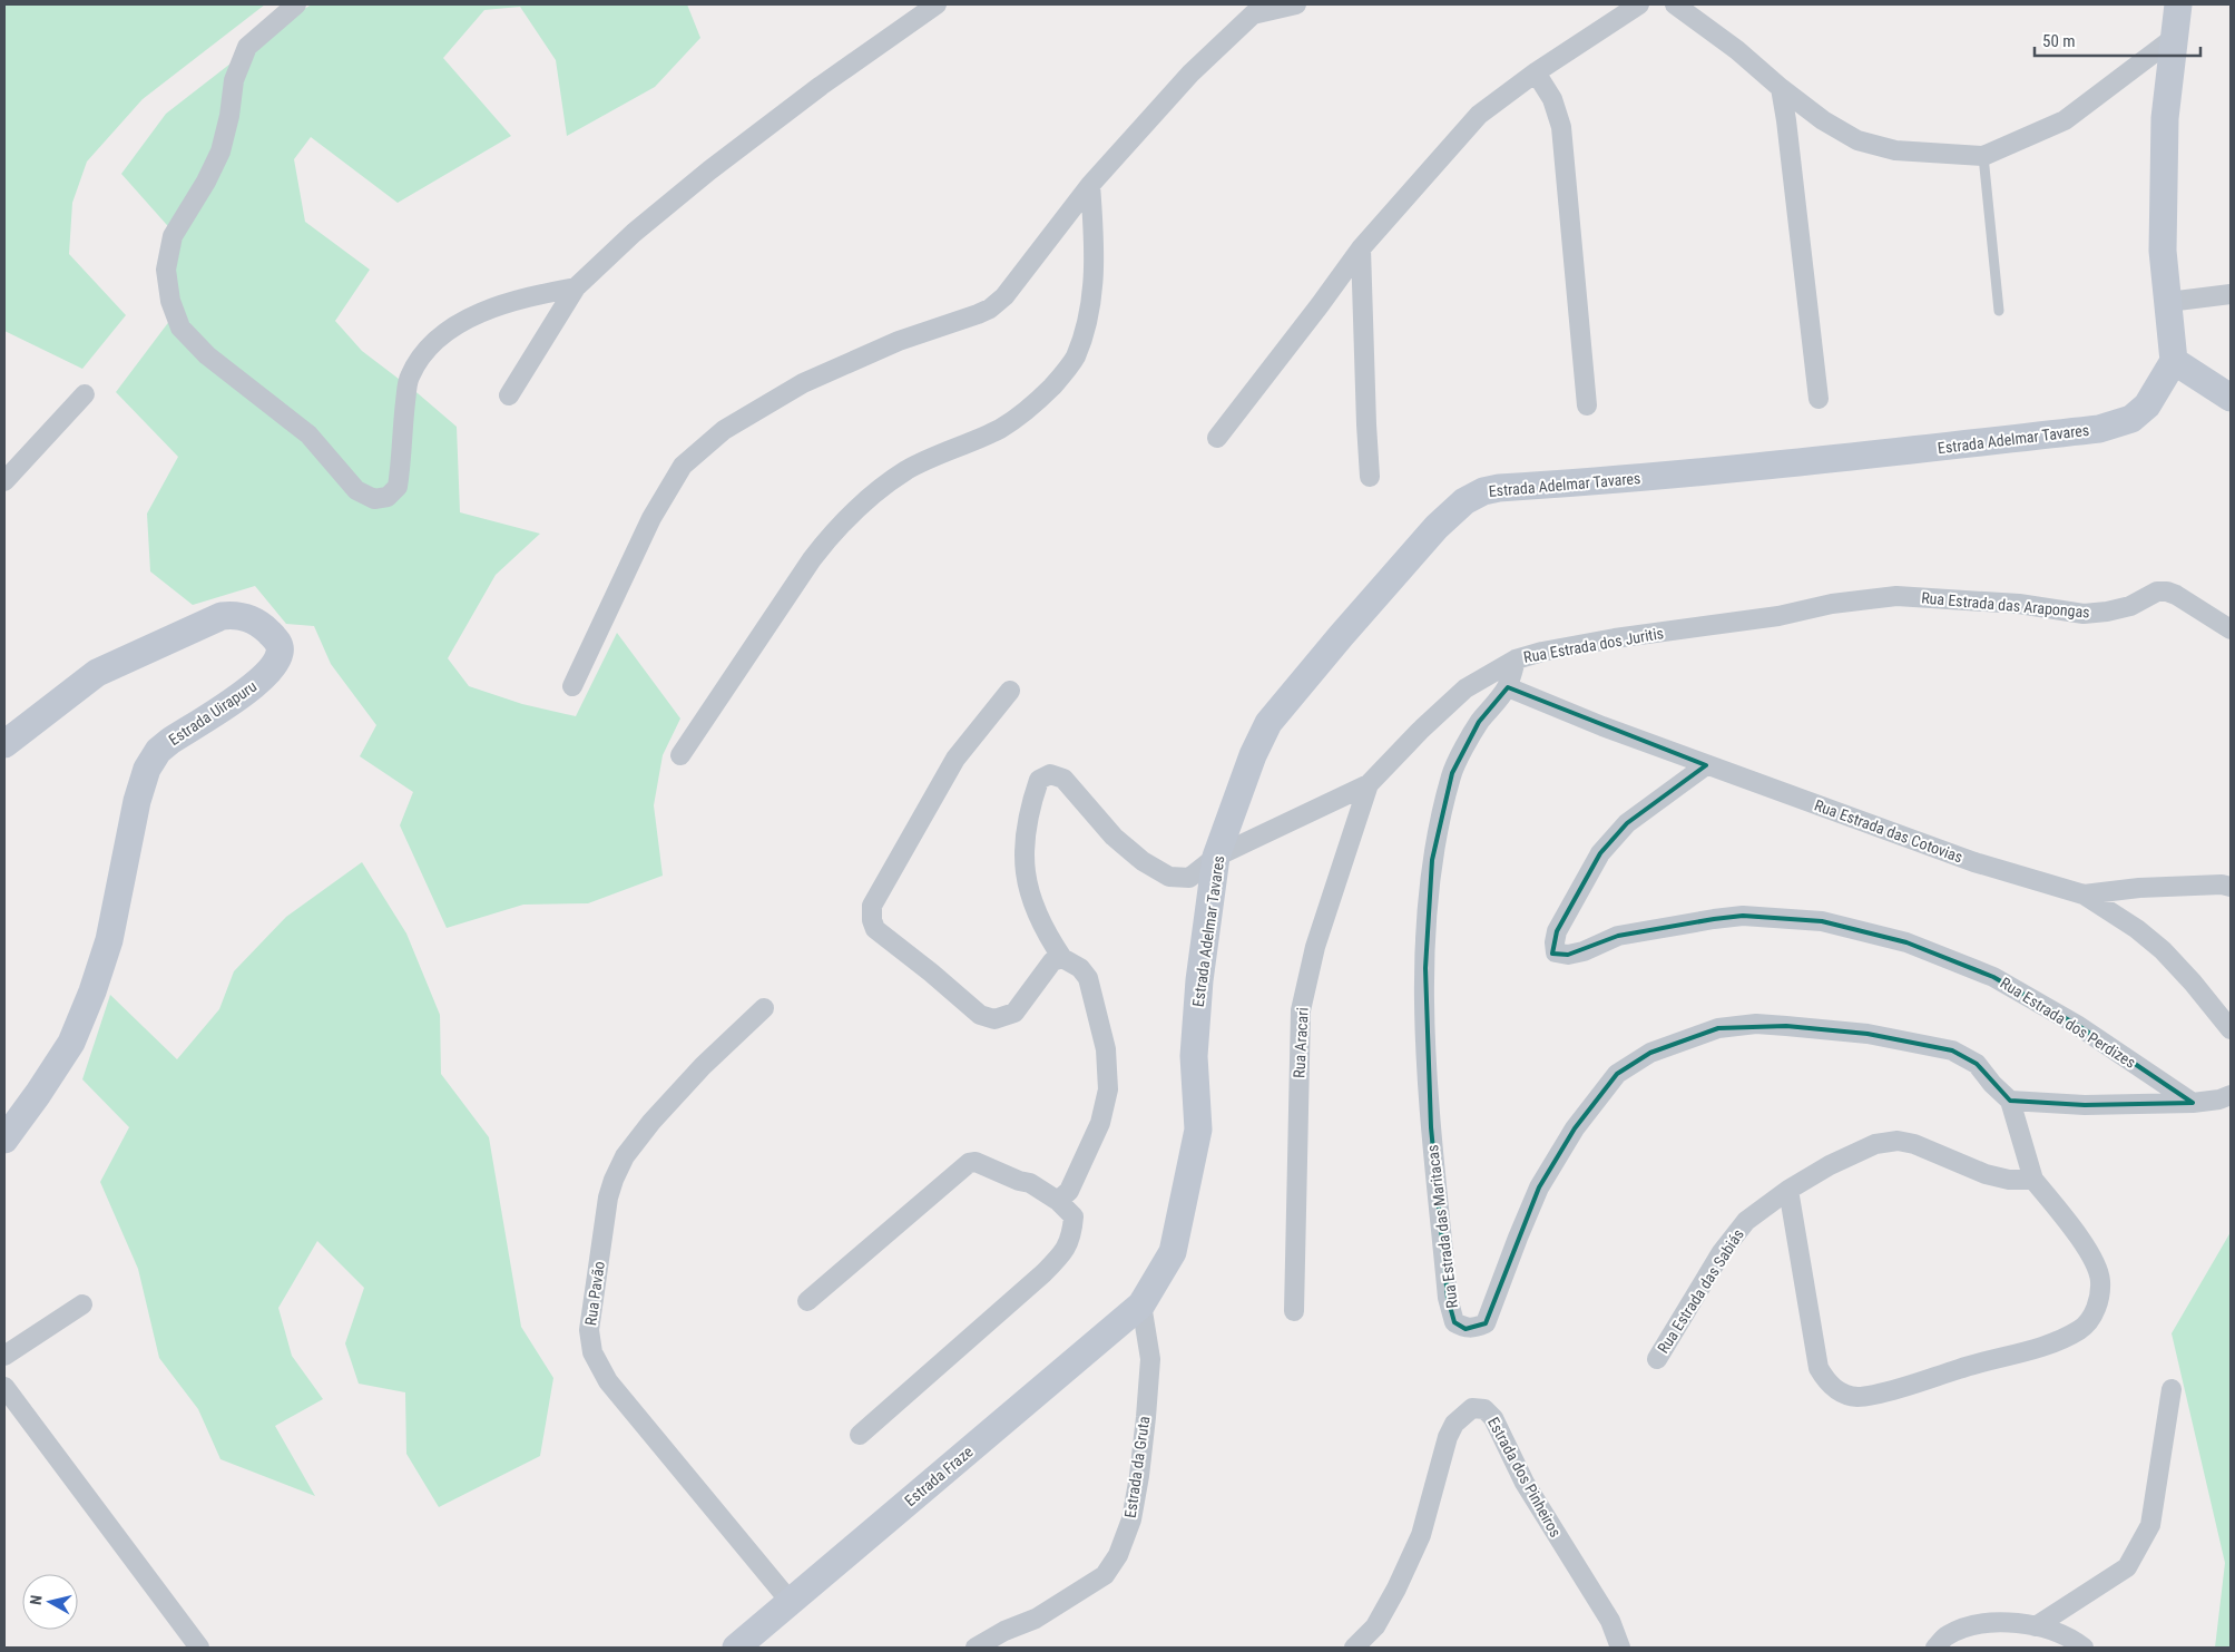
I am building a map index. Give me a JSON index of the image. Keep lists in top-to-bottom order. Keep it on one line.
{"streets":{"street":["Estrada Adelmar Tavares","Rua Estrada das Arapongas","Rua Estrada dos Juritis","Estrada Uirapuru","Rua Estrada das Cotovias","Rua Estrada dos Perdizes","Rua Aracari","Rua Estrada das Maritacas","Rua Estrada das Sabiás","Rua Pavão","Estrada da Gruta","Estrada Fraze","Estrada dos Pinheiros"]},"crossings":[["Estrada Adelmar Tavares","Rua Estrada dos Juritis"],["Estrada Adelmar Tavares","Estrada da Gruta"],["Estrada Adelmar Tavares","Estrada Fraze"],["Rua Estrada das Arapongas","Rua Estrada dos Juritis"],["Rua Estrada dos Juritis","Rua Aracari"],["Rua Estrada dos Juritis","Rua Estrada das Maritacas"],["Rua Estrada das Cotovias","Rua Estrada dos Perdizes"],["Rua Estrada das Cotovias","Rua Estrada das Maritacas"],["Rua Pavão","Estrada Fraze"],["Estrada da Gruta","Estrada Fraze"]],"scale_bar":"50 m","north":"left"}
